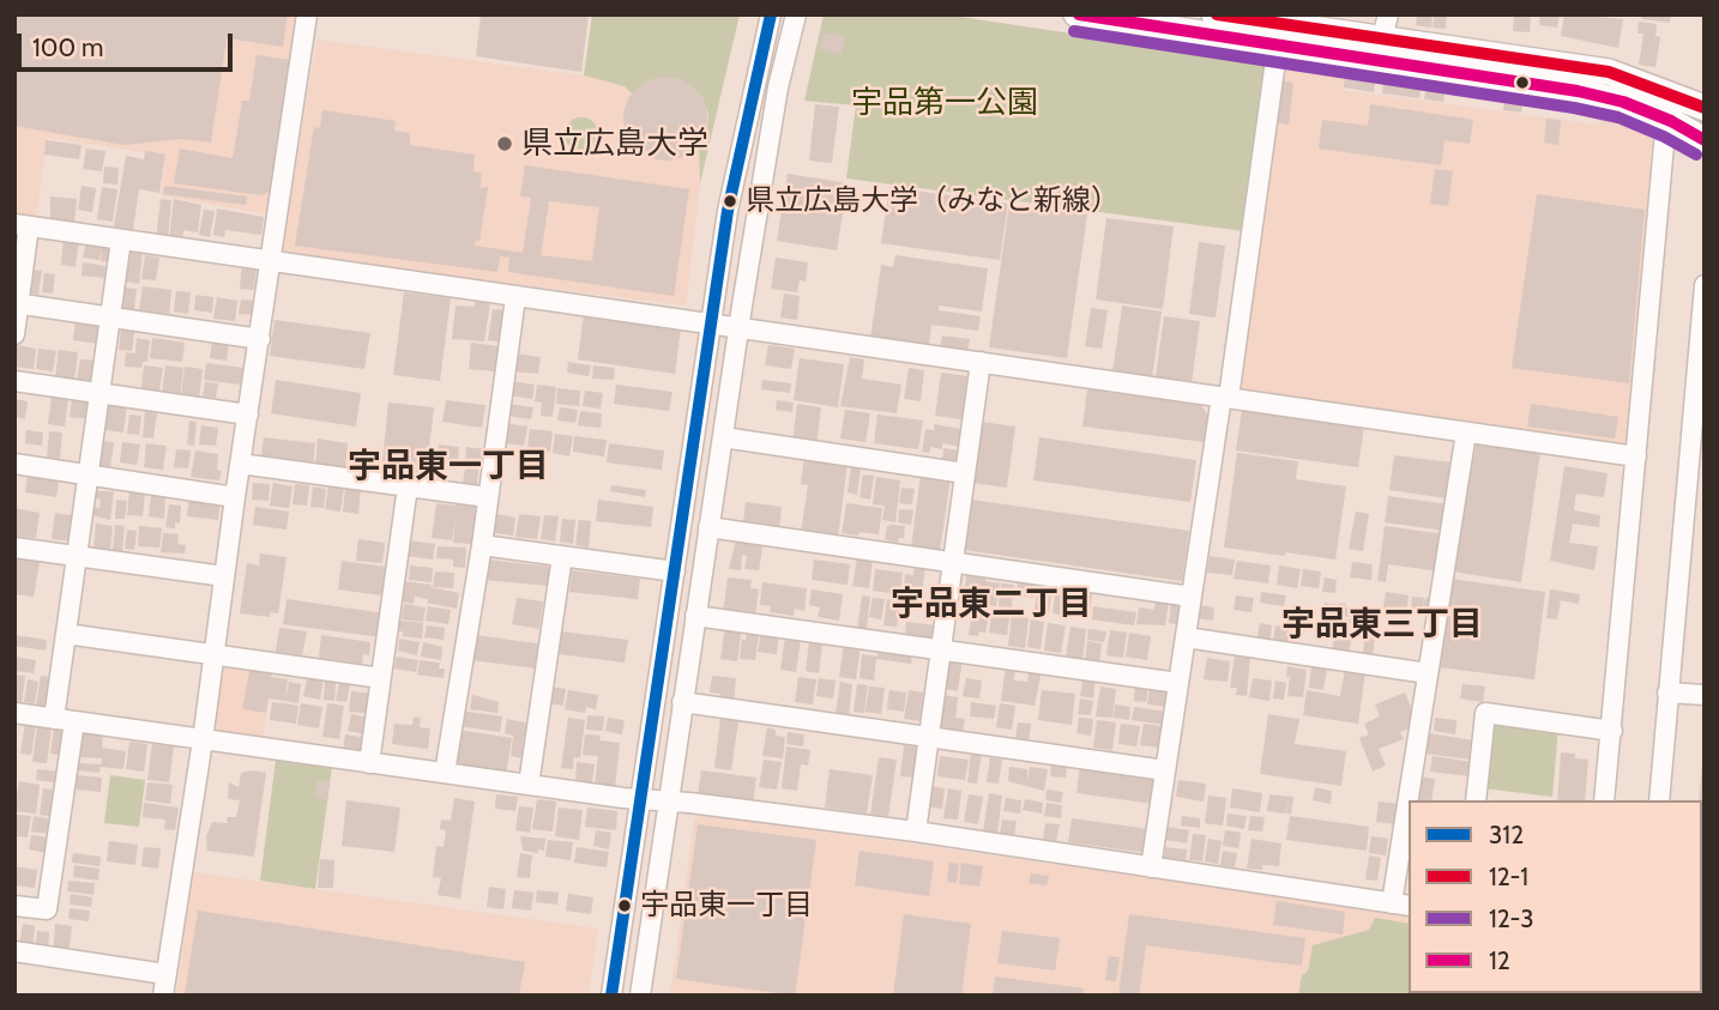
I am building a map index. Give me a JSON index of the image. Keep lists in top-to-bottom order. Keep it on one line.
{"districts":["宇品東一丁目","宇品東二丁目","宇品東三丁目"],"parks":["宇品第一公園"],"places":["県立広島大学","県立広島大学（みなと新線）","宇品東一丁目"],"lines":["transit line 312","transit line 12-1","transit line 12","transit line 12-3"],"legend":["312","12-1","12-3","12"],"scale_bar":"100 m"}
